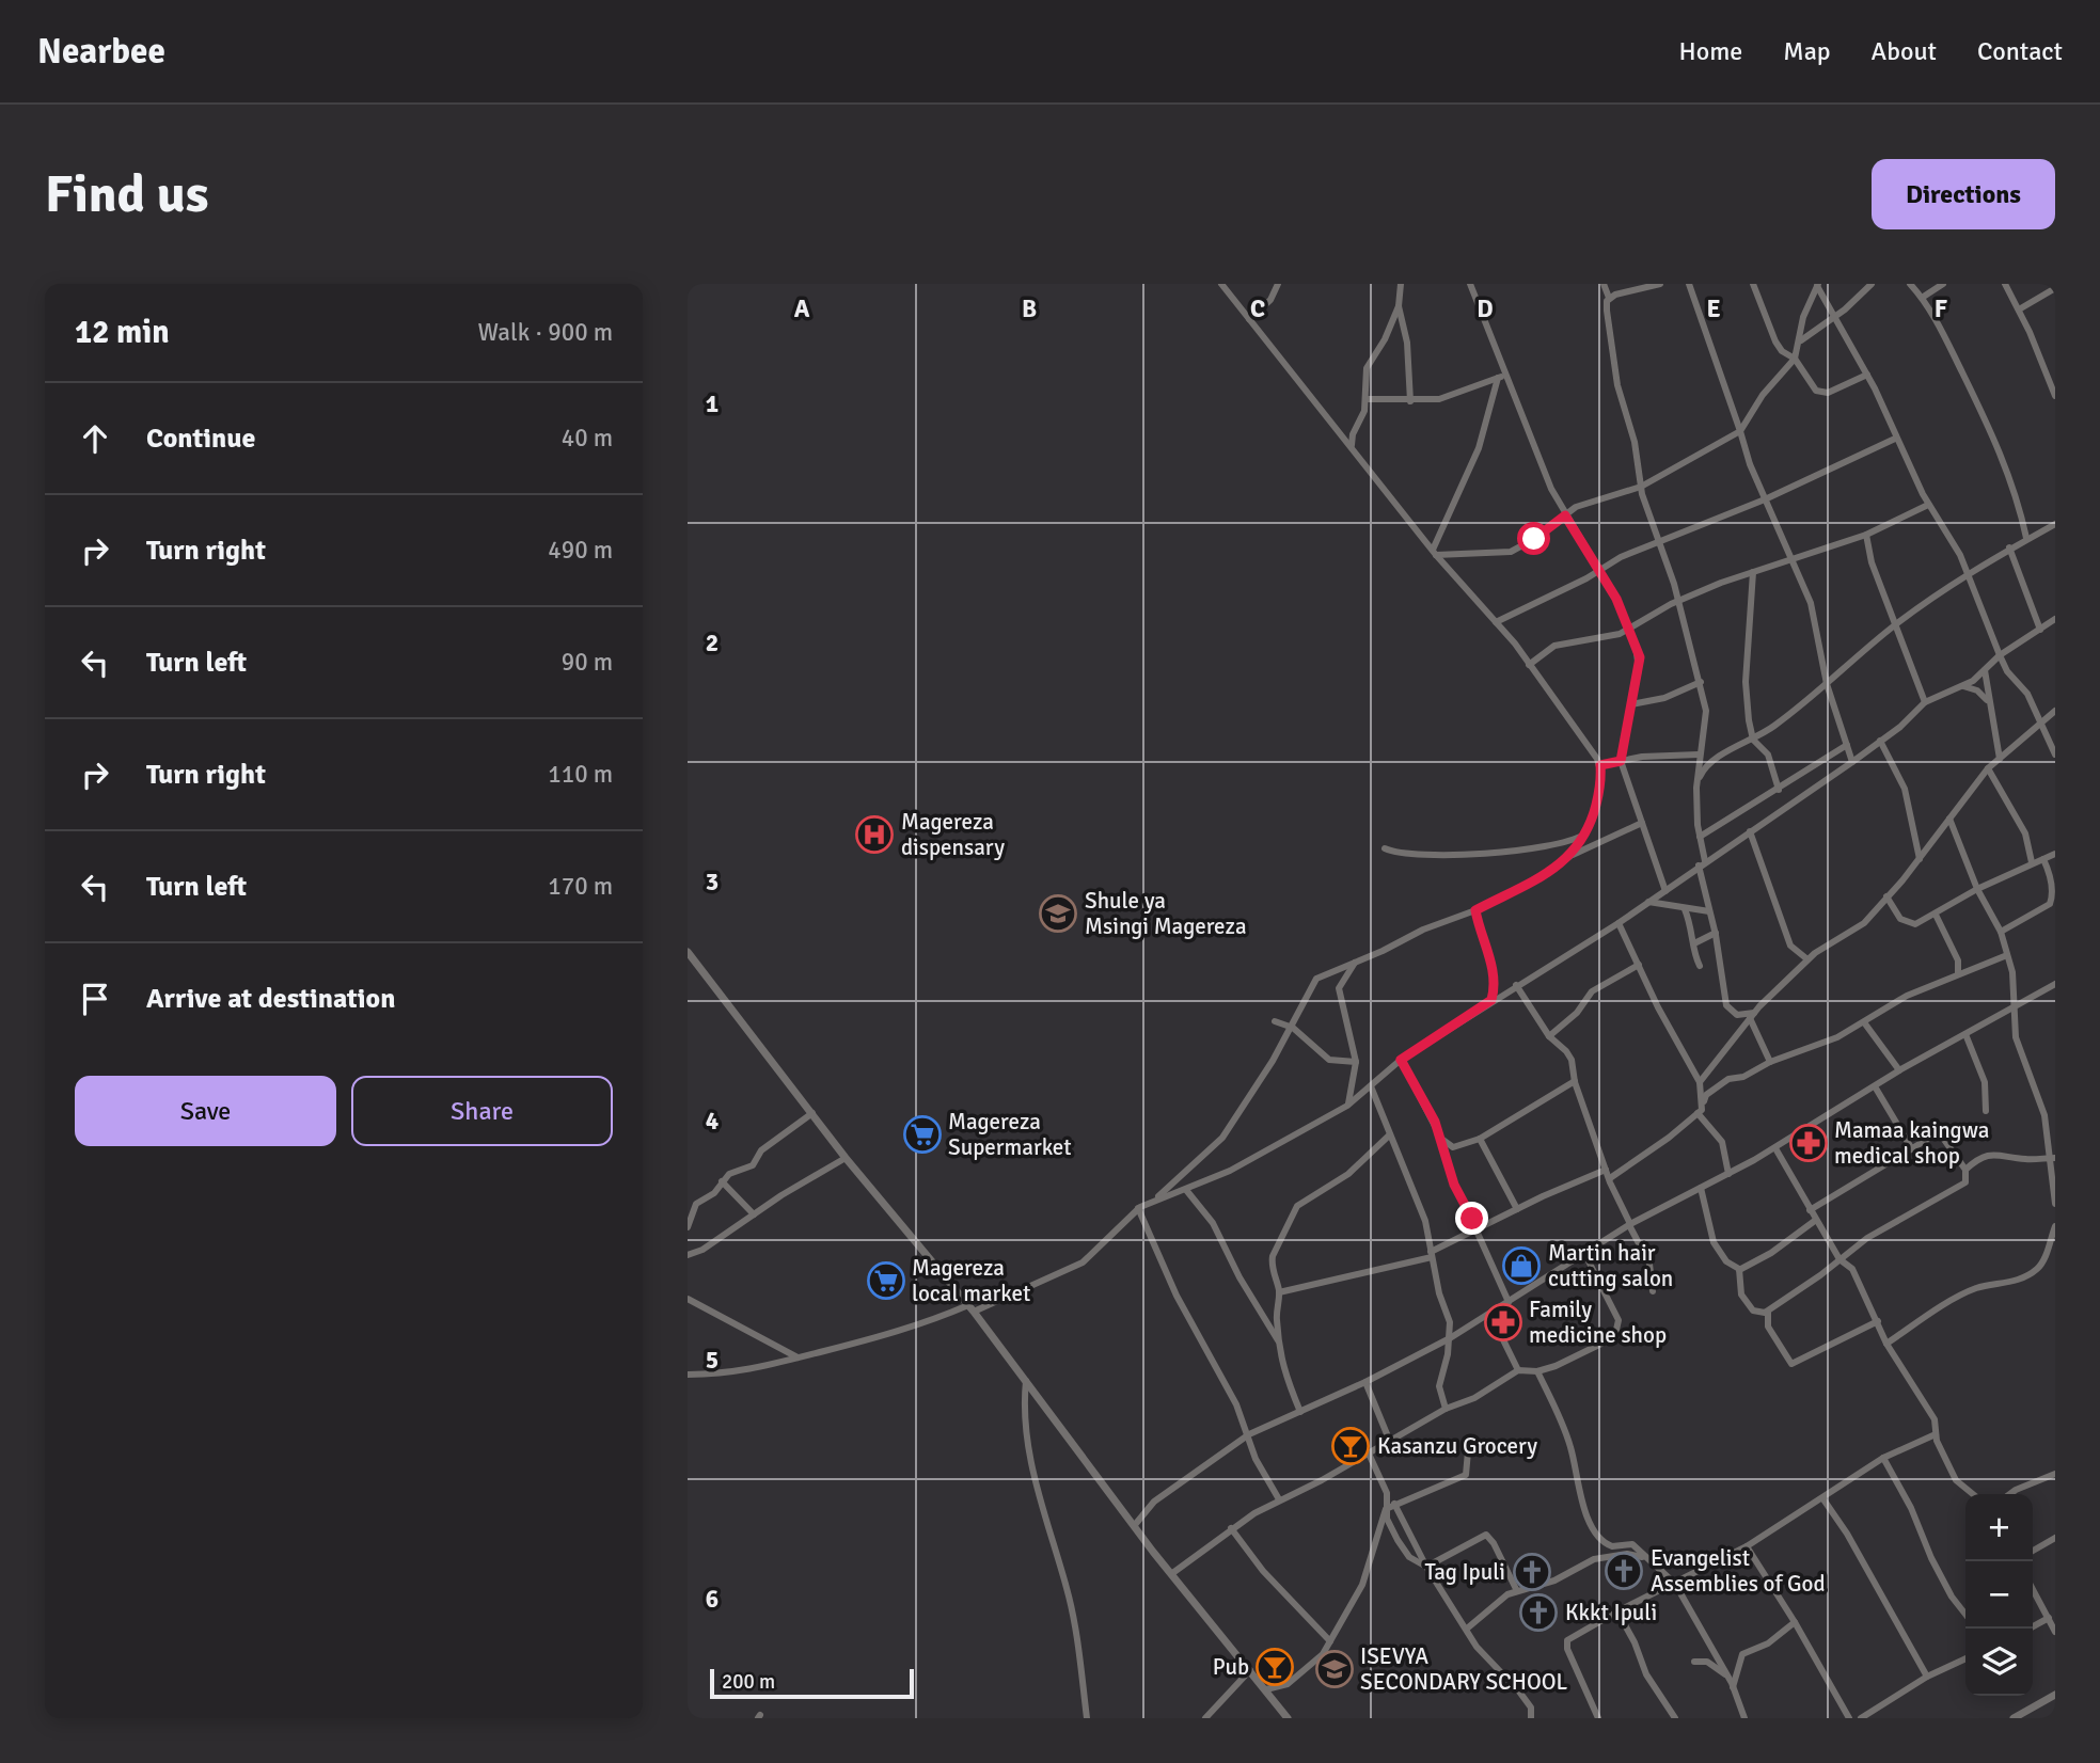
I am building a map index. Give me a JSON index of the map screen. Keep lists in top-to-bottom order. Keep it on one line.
{"places":{"hospital":["Magereza dispensary"],"school or university":["Shule ya Msingi Magereza","ISEVYA SECONDARY SCHOOL"],"supermarket":["Magereza Supermarket","Magereza local market"],"pharmacy":["Mamaa kaingwa medical shop","Family medicine shop"],"shop":["Martin hair cutting salon"],"bar":["Kasanzu Grocery","Pub"],"church":["Evangelist Assemblies of God","Tag Ipuli","Kkkt Ipuli"]},"scale_bar":"200 m","page":{"header":"Nearbee","nav":["Home","Map","About","Contact"],"buttons":["Directions",["Save","Share"]],"title":"Find us","heading":["12 min","Walk · 900 m"],"list":[["Continue","40 m"],["Turn right","490 m"],["Turn left","90 m"],["Turn right","110 m"],["Turn left","170 m"],"Arrive at destination"],"map_buttons":["+","−"],"scale":"200 m"},"grid":{"columns":["A","B","C","D","E","F"],"rows":["1","2","3","4","5","6"]}}
